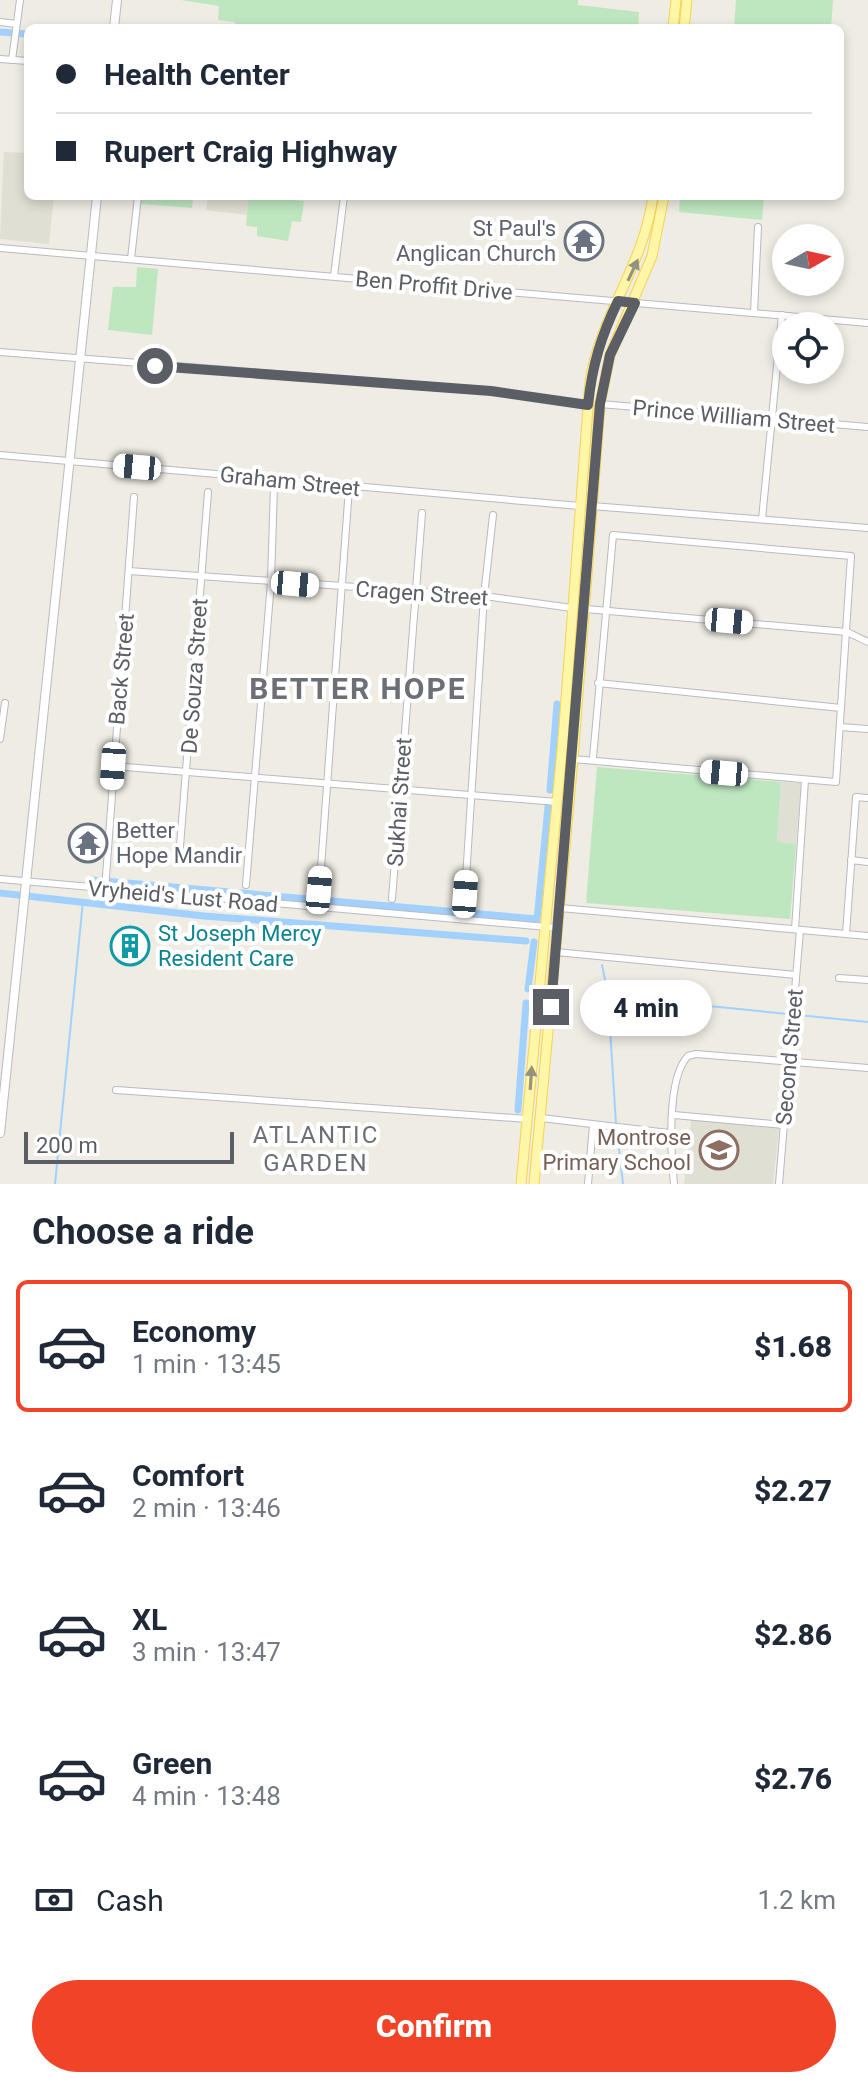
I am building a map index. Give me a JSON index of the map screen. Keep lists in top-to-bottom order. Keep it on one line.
{"streets":{"street":["Ben Proffit Drive","Prince William Street","Graham Street","Cragen Street","Back Street","De Souza Street","Sukhai Street","Vryheid's Lust Road","Second Street"]},"crossings":[["Cragen Street","Back Street"],["Cragen Street","De Souza Street"],["Cragen Street","Sukhai Street"],["Back Street","Vryheid's Lust Road"]],"districts":["BETTER HOPE","ATLANTIC GARDEN"],"places":{"temple":["St Paul's Anglican Church","Better Hope Mandir"],"building":["St Joseph Mercy Resident Care"],"school or university":["Montrose Primary School"]},"scale_bar":"200 m","north":"right","page":{"banner":["Health Center","Rupert Craig Highway"],"bubble":"4 min","scale":"200 m","heading":"Choose a ride","list":[{"name":"Economy","note":"1 min · 13:45","value":"$1.68"},{"name":"Comfort","note":"2 min · 13:46","value":"$2.27"},{"name":"XL","note":"3 min · 13:47","value":"$2.86"},{"name":"Green","note":"4 min · 13:48","value":"$2.76"}],"pay":["Cash","1.2 km"],"buttons":"Confirm"}}
